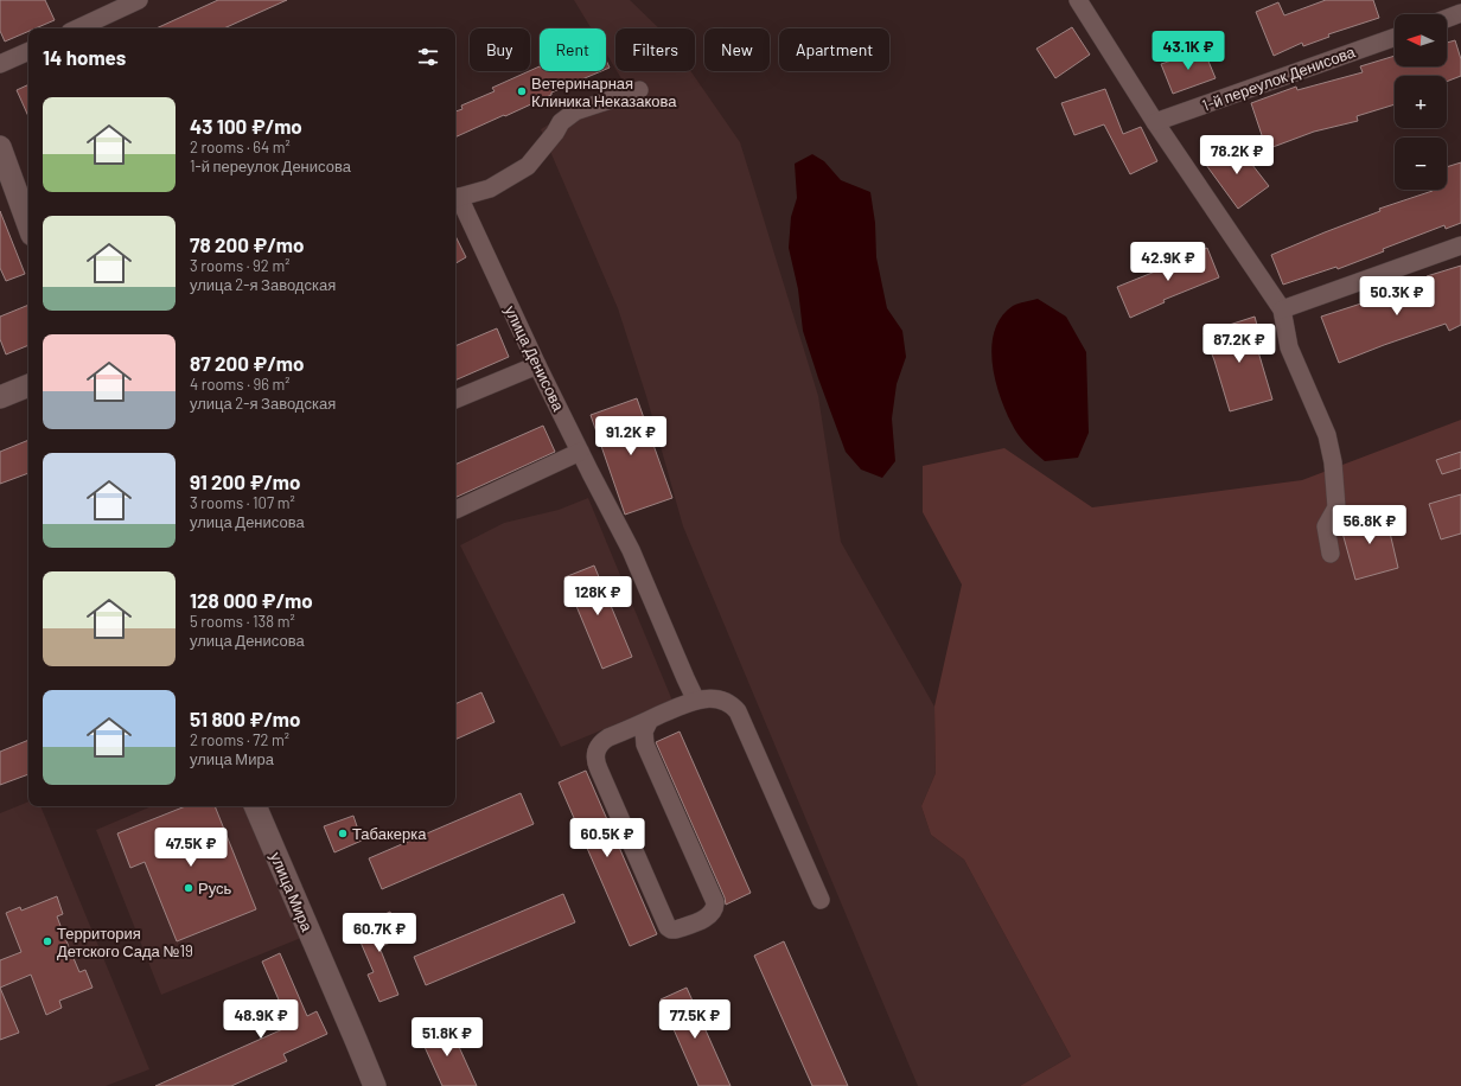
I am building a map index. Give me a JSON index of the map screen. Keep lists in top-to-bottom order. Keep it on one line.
{"streets":{"street":["1-й переулок Денисова","улица Денисова","улица Мира"]},"places":["Ветеринарная Клиника Неказакова","Табакерка","Русь","Территория Детского Сада №19"],"north":"left","page":{"map_buttons":["+","−"],"chip":["Buy","Rent","Filters","New","Apartment"],"heading":"14 homes","price":["43.1K ₽","78.2K ₽","42.9K ₽","50.3K ₽","87.2K ₽","91.2K ₽","56.8K ₽","128K ₽","60.5K ₽","47.5K ₽","60.7K ₽","48.9K ₽","77.5K ₽","51.8K ₽"],"list":[{"name":"43 100 ₽/mo","note":"2 rooms · 64 m² · 1-й переулок Денисова"},{"name":"78 200 ₽/mo","note":"3 rooms · 92 m² · улица 2-я Заводская"},{"name":"87 200 ₽/mo","note":"4 rooms · 96 m² · улица 2-я Заводская"},{"name":"91 200 ₽/mo","note":"3 rooms · 107 m² · улица Денисова"},{"name":"128 000 ₽/mo","note":"5 rooms · 138 m² · улица Денисова"},{"name":"51 800 ₽/mo","note":"2 rooms · 72 m² · улица Мира"}]}}
